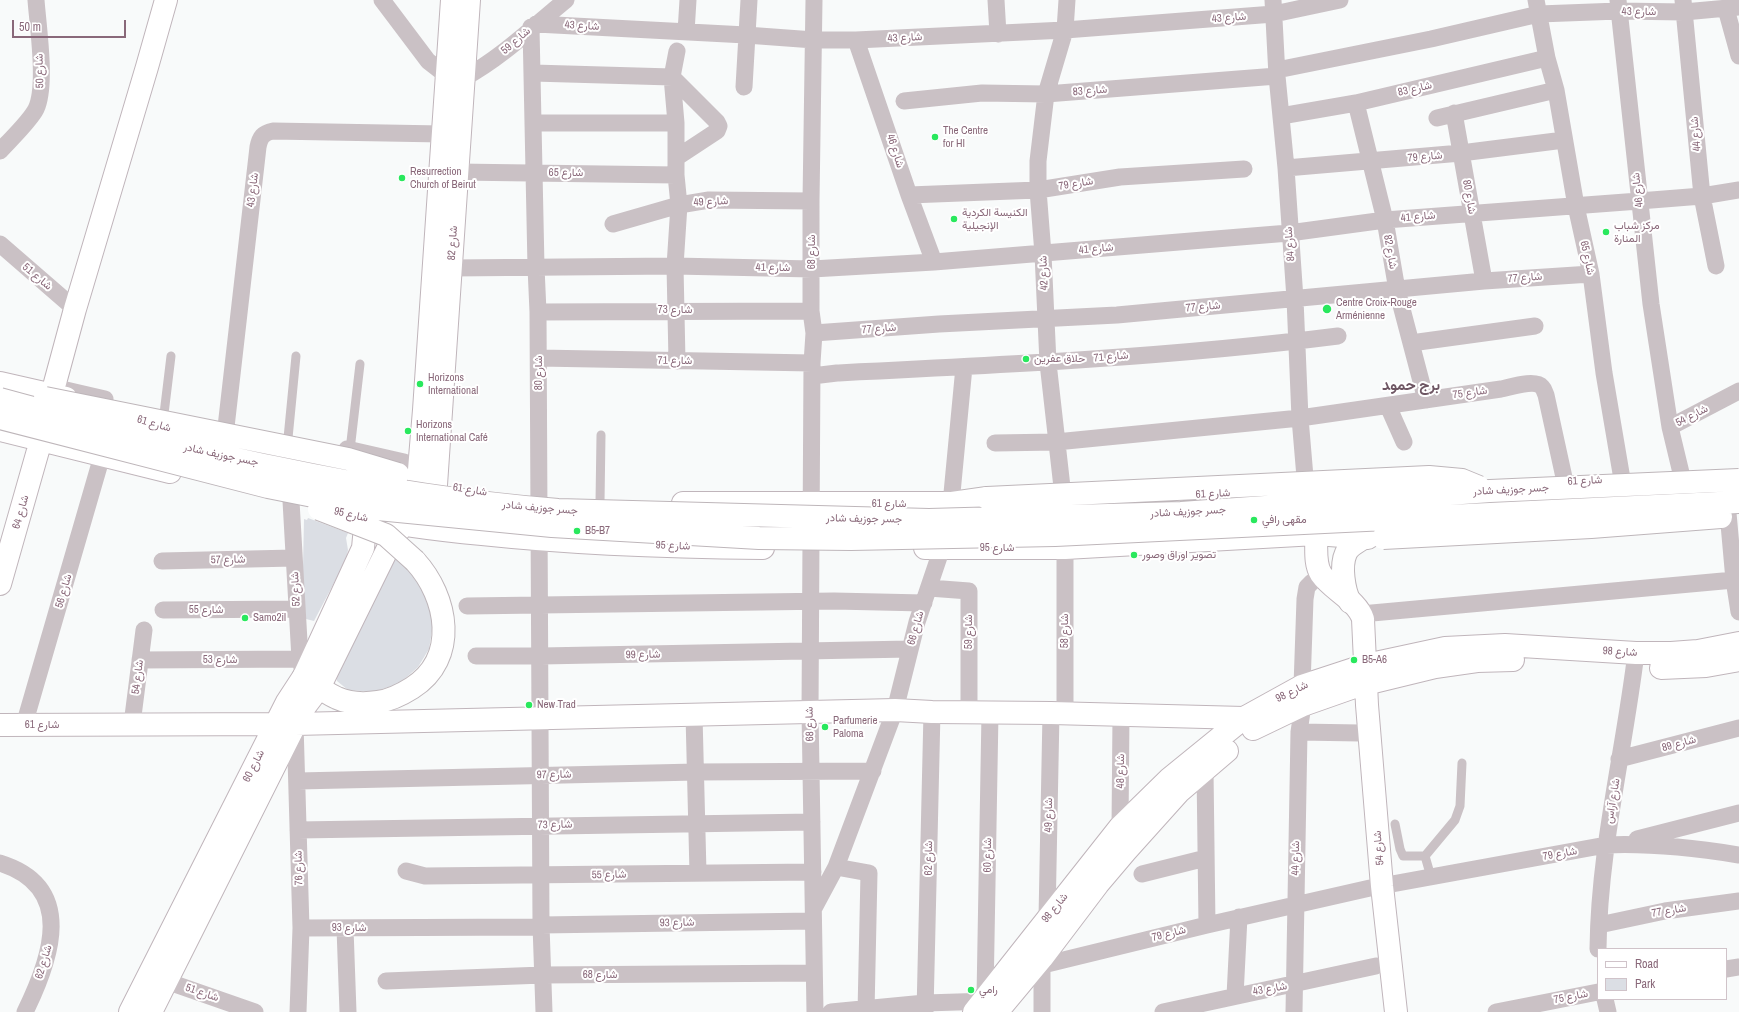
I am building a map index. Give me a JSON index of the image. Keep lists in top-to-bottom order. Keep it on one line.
{"streets":{"main road":["شارع 82","شارع 54","شارع 61","جسر جوزيف شادر","شارع 64","شارع 95","شارع 98","شارع 60"],"street":["شارع 43","شارع 59","شارع 50","شارع 83","شارع 44","شارع 46","شارع 79","شارع 65","شارع 80","شارع 49","شارع 41","شارع 84","شارع 68","شارع 42","شارع 51","شارع 77","شارع 73","شارع 71","شارع 75","شارع 57","شارع 52","شارع 56","شارع 55","شارع 66","شارع 58","شارع 99","شارع 53","شارع 89","شارع 48","شارع 97","شارع آراس","شارع 62","شارع 76","شارع 93"]},"crossings":[["شارع 43","شارع 59"],["شارع 43","شارع 83"],["شارع 43","شارع 44"],["شارع 43","شارع 46"],["شارع 43","شارع 65"],["شارع 43","شارع 80"],["شارع 43","شارع 82"],["شارع 43","شارع 84"],["شارع 43","شارع 68"],["شارع 43","شارع 42"],["شارع 43","شارع 54"],["شارع 59","شارع 80"],["شارع 59","شارع 82"],["شارع 59","شارع 61"],["شارع 59","شارع 66"],["شارع 59","شارع 60"],["شارع 83","شارع 65"],["شارع 83","شارع 82"],["شارع 83","شارع 84"],["شارع 83","شارع 42"],["شارع 44","شارع 79"],["شارع 44","شارع 41"],["شارع 44","شارع 98"],["شارع 46","شارع 79"],["شارع 46","شارع 41"],["شارع 46","شارع 54"],["شارع 79","شارع 65"],["شارع 79","شارع 80"],["شارع 79","شارع 82"],["شارع 79","شارع 84"],["شارع 79","شارع 42"],["شارع 79","شارع 54"],["شارع 79","شارع 98"],["شارع 79","شارع آراس"],["شارع 65","شارع 80"],["شارع 65","شارع 41"],["شارع 65","شارع 82"],["شارع 65","شارع 77"],["شارع 65","شارع 61"],["شارع 80","شارع 41"],["شارع 80","شارع 68"],["شارع 80","شارع 77"],["شارع 80","شارع 73"],["شارع 80","شارع 71"],["شارع 80","شارع 61"],["شارع 80","شارع 95"],["شارع 80","شارع 55"],["شارع 80","شارع 99"],["شارع 80","شارع 97"],["شارع 80","شارع 93"],["شارع 49","شارع 68"],["شارع 49","شارع 61"],["شارع 49","شارع 58"],["شارع 49","شارع 98"],["شارع 41","شارع 82"],["شارع 41","شارع 84"],["شارع 41","شارع 68"],["شارع 41","شارع 42"],["شارع 82","شارع 77"],["شارع 82","شارع 75"],["شارع 82","شارع 61"],["شارع 84","شارع 77"],["شارع 84","شارع 71"],["شارع 84","شارع 75"],["شارع 84","شارع 61"],["شارع 68","شارع 77"],["شارع 68","شارع 73"],["شارع 68","شارع 71"],["شارع 68","شارع 61"],["شارع 68","شارع 95"],["شارع 68","شارع 55"],["شارع 68","شارع 99"],["شارع 68","شارع 97"],["شارع 68","شارع 93"],["شارع 42","شارع 77"],["شارع 42","شارع 71"],["شارع 42","شارع 61"],["شارع 42","شارع 95"],["شارع 42","شارع 58"],["شارع 51","شارع 64"],["شارع 51","شارع 60"],["شارع 77","شارع آراس"],["شارع 73","شارع 76"],["شارع 75","شارع 61"],["شارع 54","شارع 61"],["شارع 54","شارع 98"],["شارع 54","شارع 53"],["شارع 61","شارع 64"],["شارع 61","شارع 56"],["شارع 61","شارع 66"],["شارع 61","شارع 58"],["شارع 61","شارع 98"],["شارع 61","شارع 60"],["شارع 61","شارع 48"],["شارع 61","شارع 62"],["شارع 61","شارع 76"],["شارع 64","شارع 95"],["شارع 95","شارع 52"],["شارع 95","شارع 56"],["شارع 95","شارع 66"],["شارع 95","شارع 58"],["شارع 95","شارع 60"],["شارع 57","شارع 52"],["شارع 52","شارع 55"],["شارع 52","شارع 53"],["شارع 52","شارع 60"],["شارع 66","شارع 99"],["شارع 98","شارع 60"],["شارع 98","شارع 48"],["شارع 98","شارع آراس"],["شارع 53","شارع 60"],["شارع 89","شارع آراس"],["شارع 60","شارع 76"],["شارع 97","شارع 76"],["شارع 76","شارع 93"]],"districts":["برج حموﺪ"],"places":["The Centre for HI","Resurrection Church of Beirut","الكنيسة الكردية الإنجيلية","مركز شباب المنارة","Centre Croix-Rouge Arménienne","حلاق عفرين","Horizons International","Horizons International Café","مقهى رافي","B5-B7","تصوير اوراق وصور","Samo2il","B5-A6","New Trad","Parfumerie Paloma","رامي"],"legend":["Road","Park"],"scale_bar":"50 m"}
